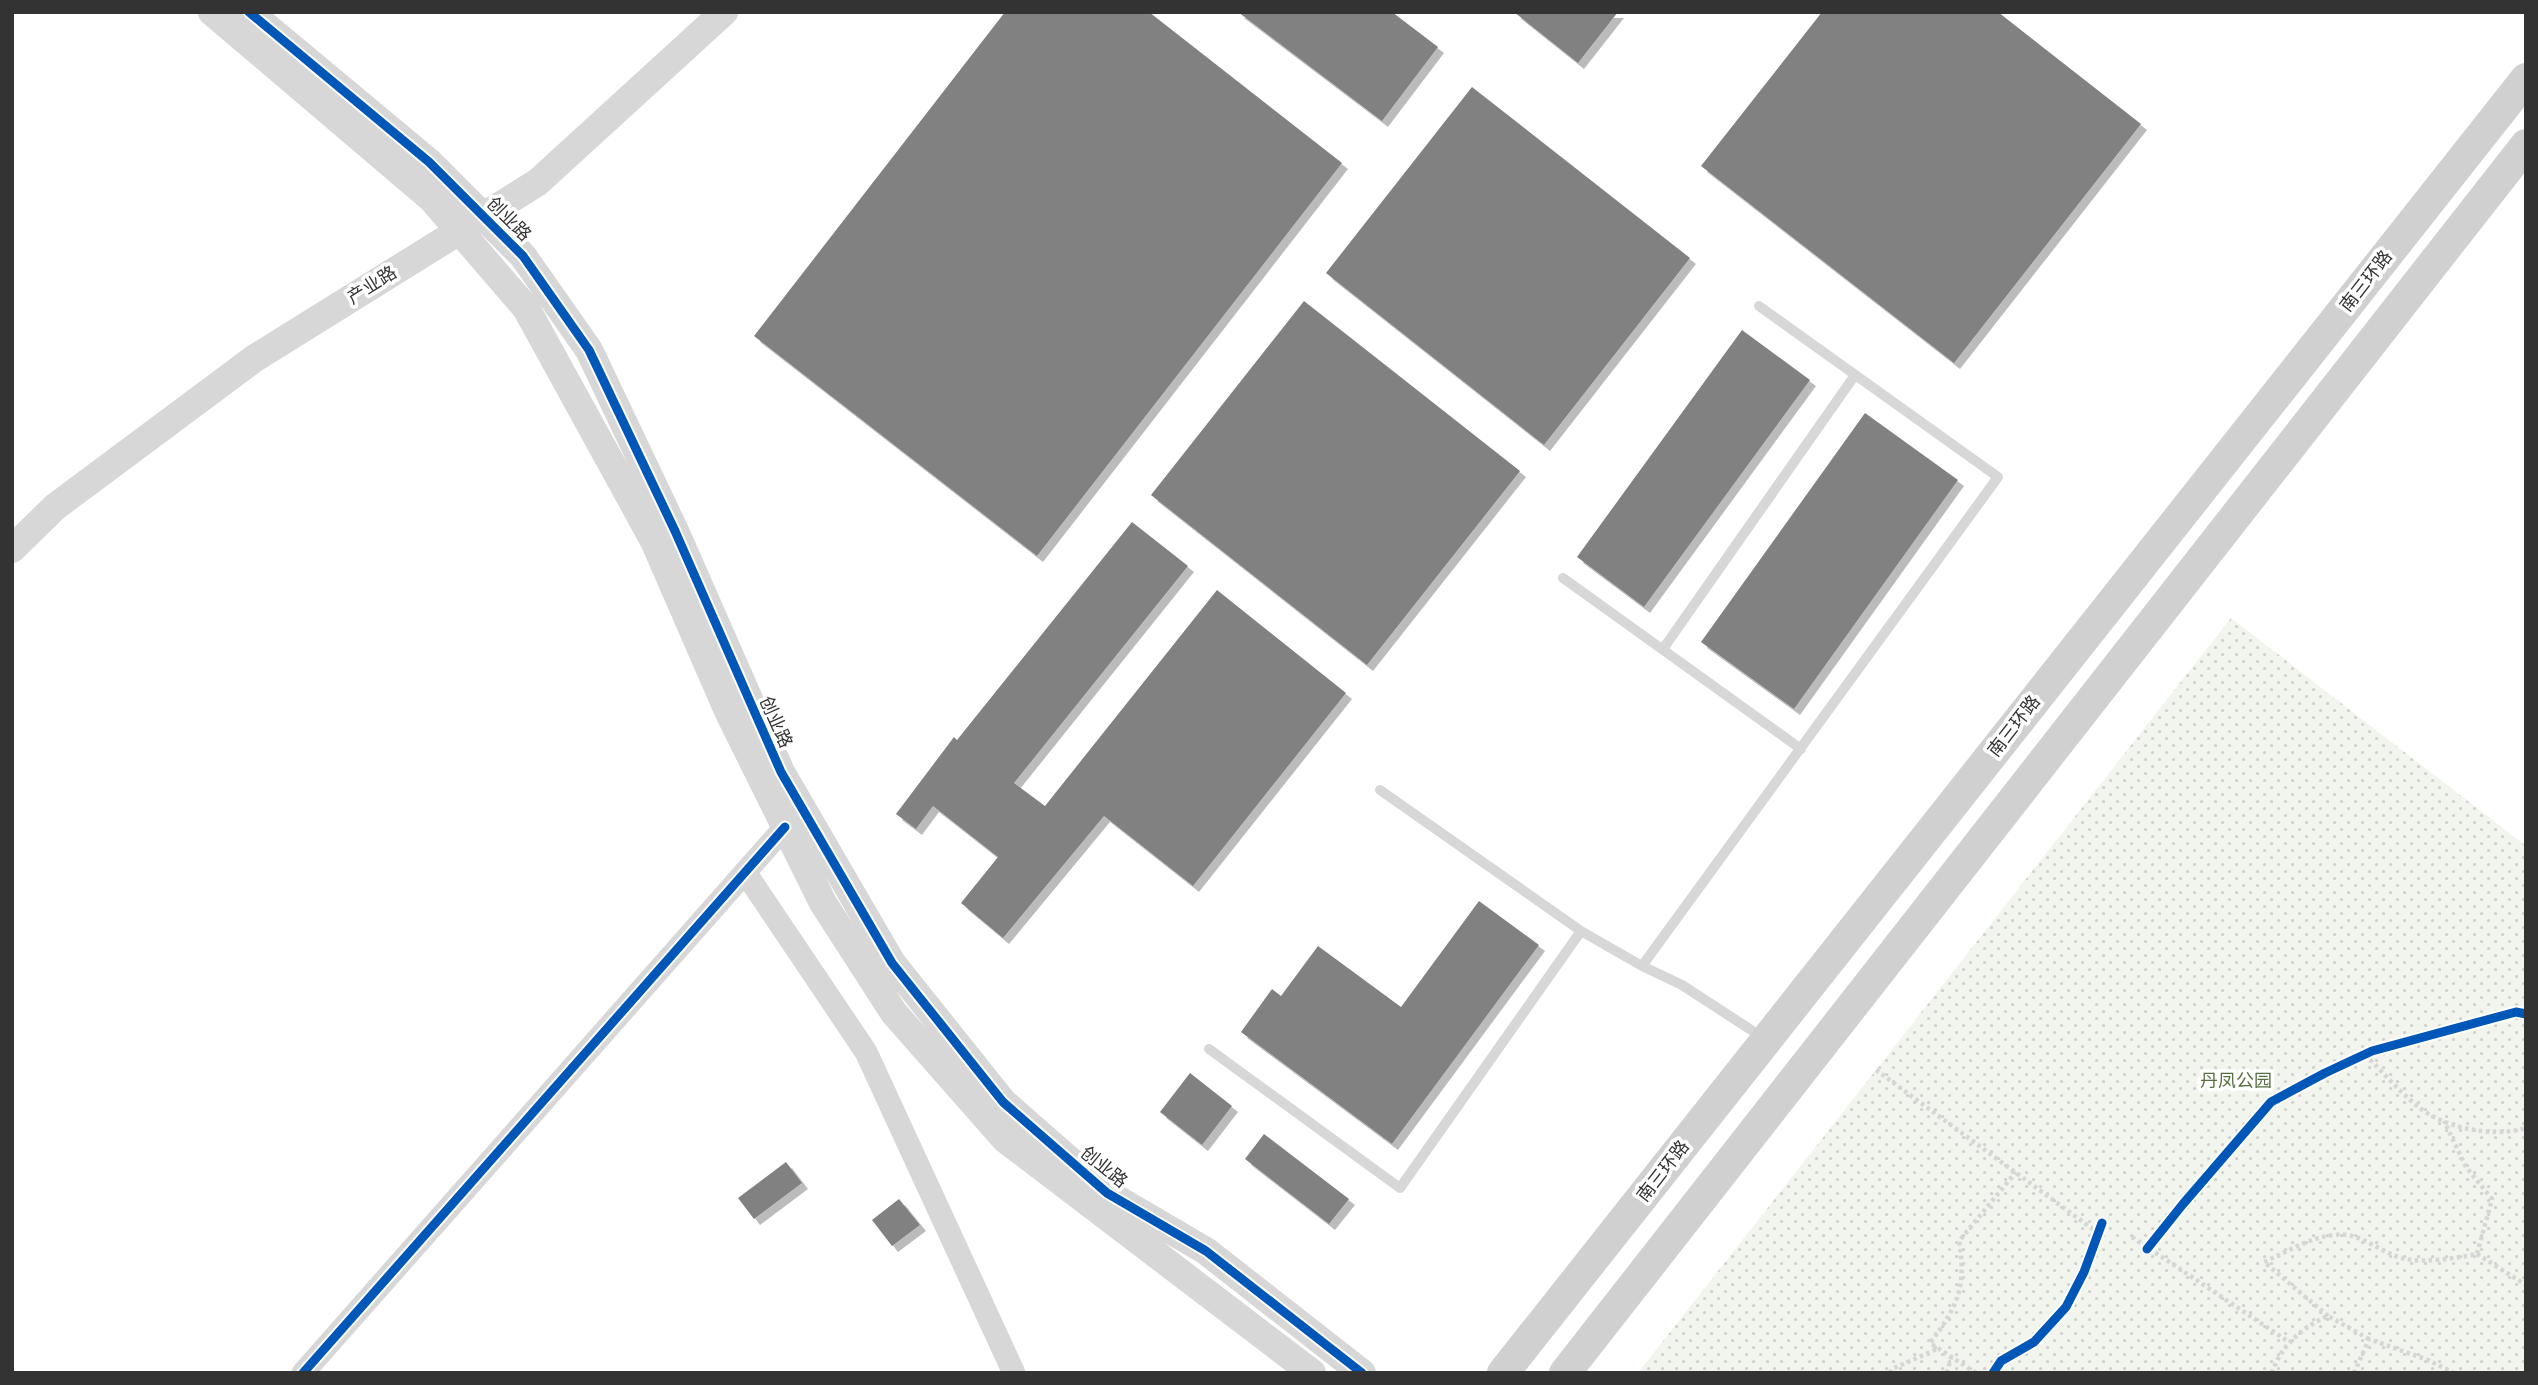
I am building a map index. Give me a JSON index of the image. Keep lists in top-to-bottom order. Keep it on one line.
{"streets":{"main road":["南三环路"],"street":["创业路","产业路"]},"crossings":[["创业路","产业路"]],"parks":["丹凤公园"]}
